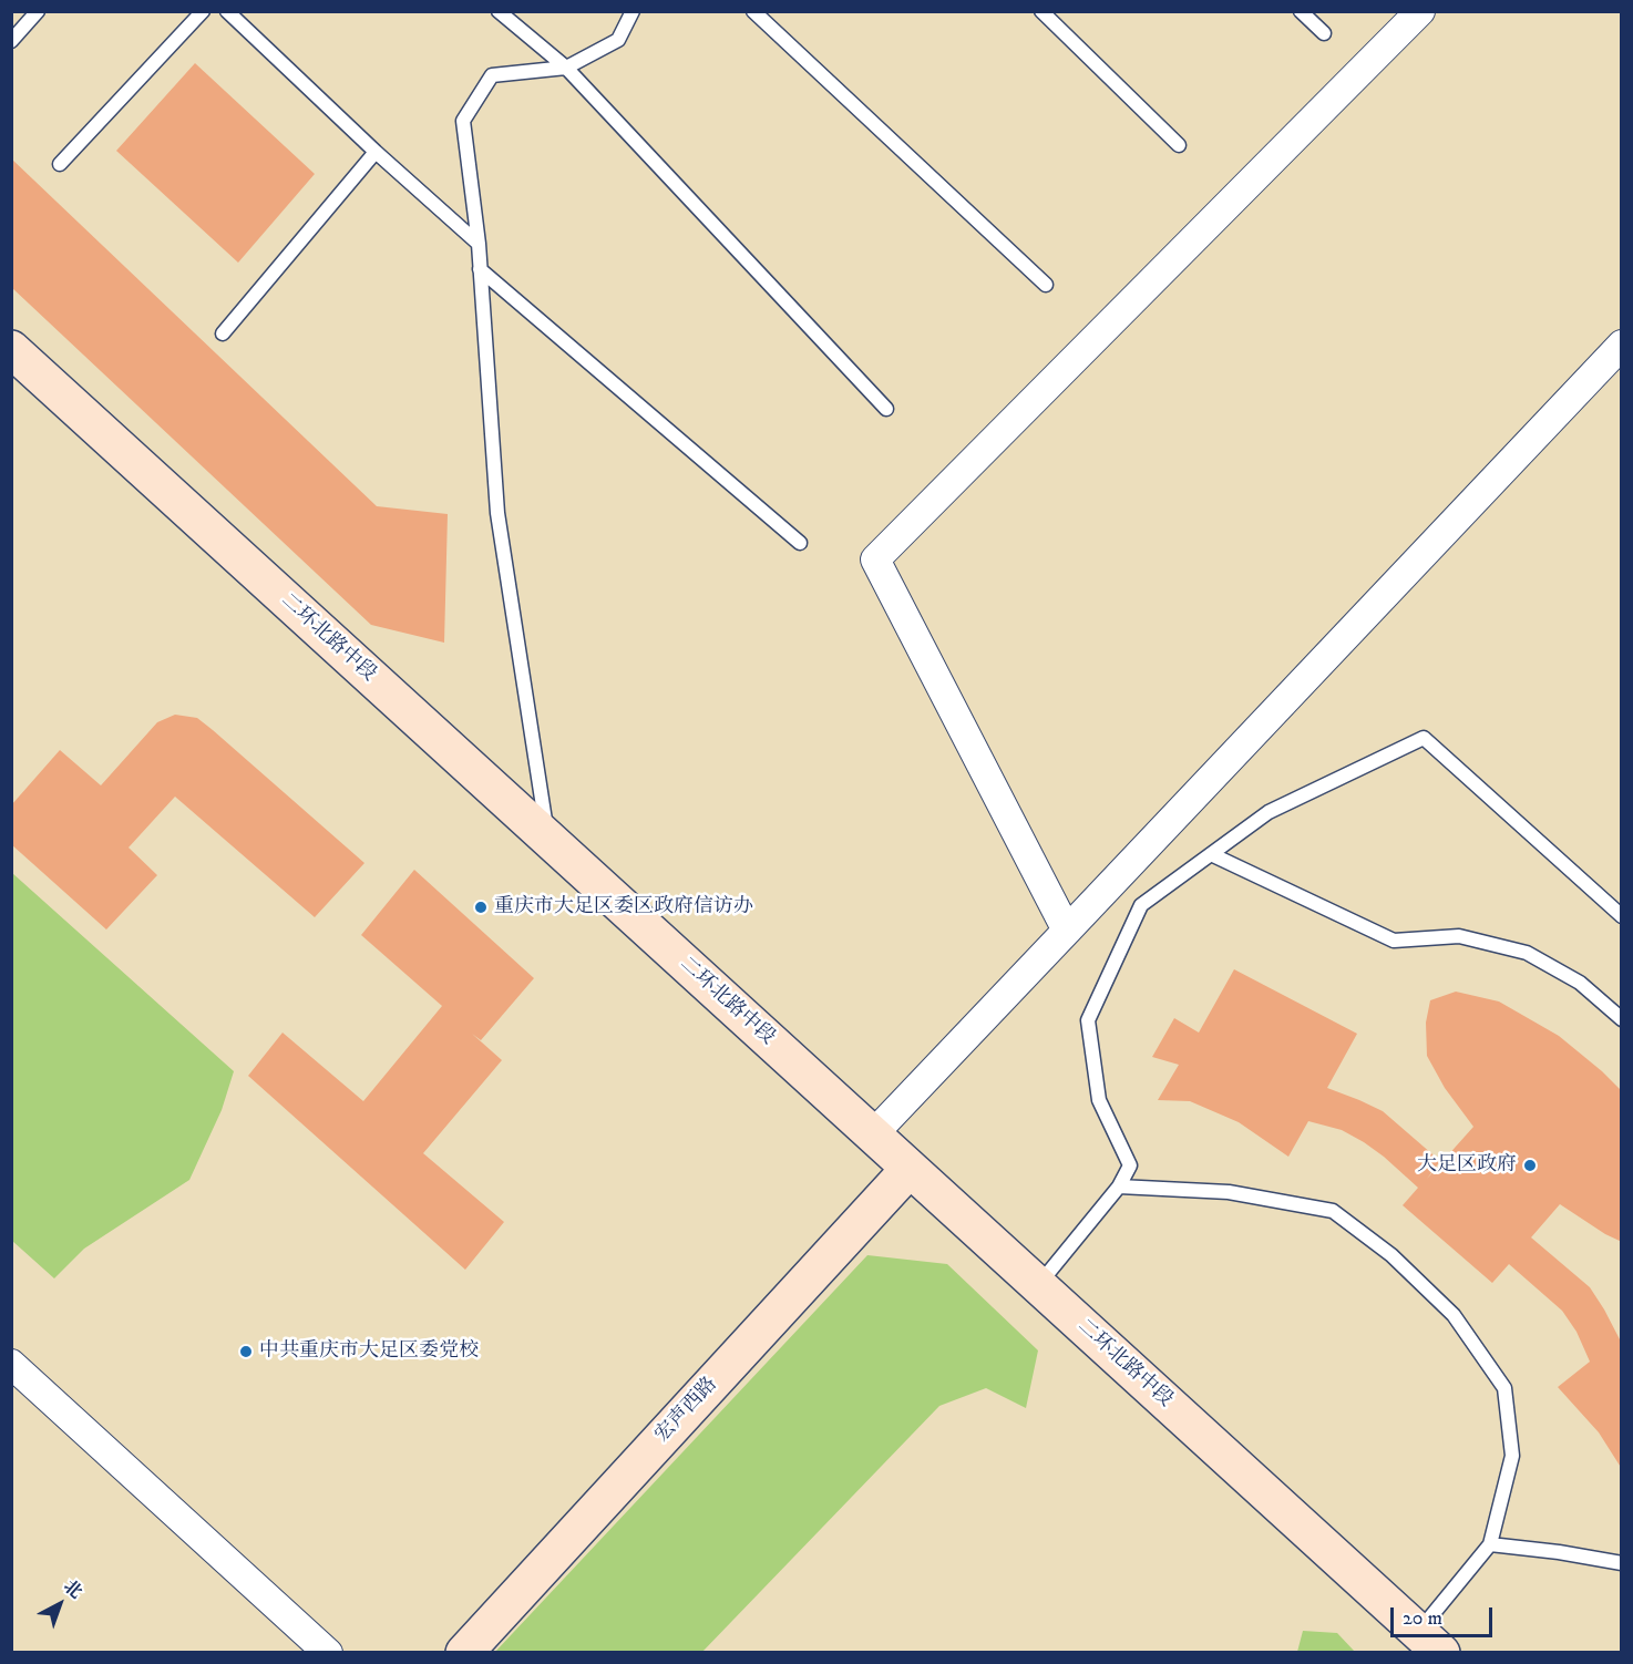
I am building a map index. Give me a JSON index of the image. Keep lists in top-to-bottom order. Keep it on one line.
{"streets":{"main road":["二环北路中段","宏声西路"]},"crossings":[["二环北路中段","宏声西路"]],"places":["重庆市大足区委区政府信访办","大足区政府","中共重庆市大足区委党校"],"scale_bar":"20 m","north":"top right"}
